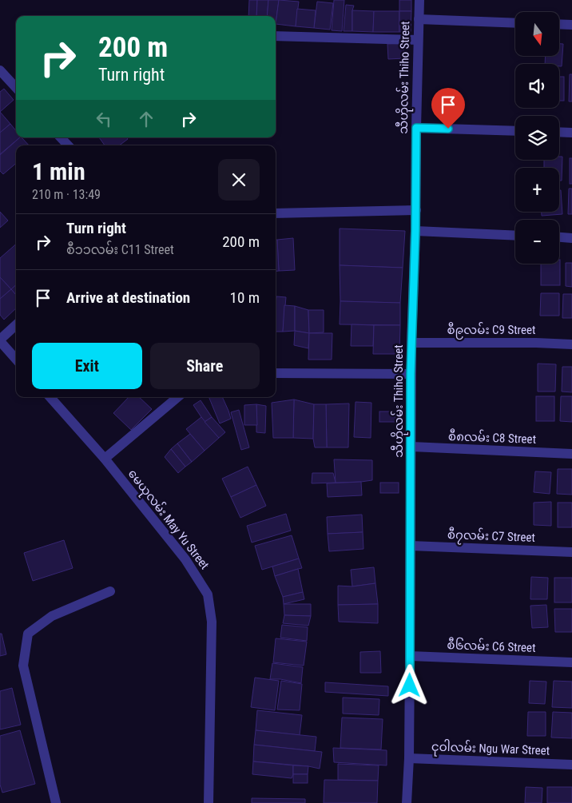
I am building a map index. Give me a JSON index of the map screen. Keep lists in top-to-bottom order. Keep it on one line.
{"streets":{"street":["သီဟိုလမ်း Thiho Street","စီ၉လမ်း C9 Street","စီ၈လမ်း C8 Street","မေယုလမ်း May Yu Street","စီ၇လမ်း C7 Street","စီ၆လမ်း C6 Street","ငုဝါလမ်း Ngu War Street"]},"crossings":[["သီဟိုလမ်း Thiho Street","စီ၉လမ်း C9 Street"],["သီဟိုလမ်း Thiho Street","စီ၈လမ်း C8 Street"],["သီဟိုလမ်း Thiho Street","စီ၇လမ်း C7 Street"],["သီဟိုလမ်း Thiho Street","စီ၆လမ်း C6 Street"],["သီဟိုလမ်း Thiho Street","ငုဝါလမ်း Ngu War Street"]],"north":"bottom","page":{"map_buttons":["+","−"],"turn":["200 m","Turn right"],"heading":["1 min","210 m · 13:49"],"list":[{"name":"Turn right","note":"စီ၁၁လမ်း C11 Street","value":"200 m"},{"name":"Arrive at destination","value":"10 m"}],"buttons":["Exit","Share"]}}
